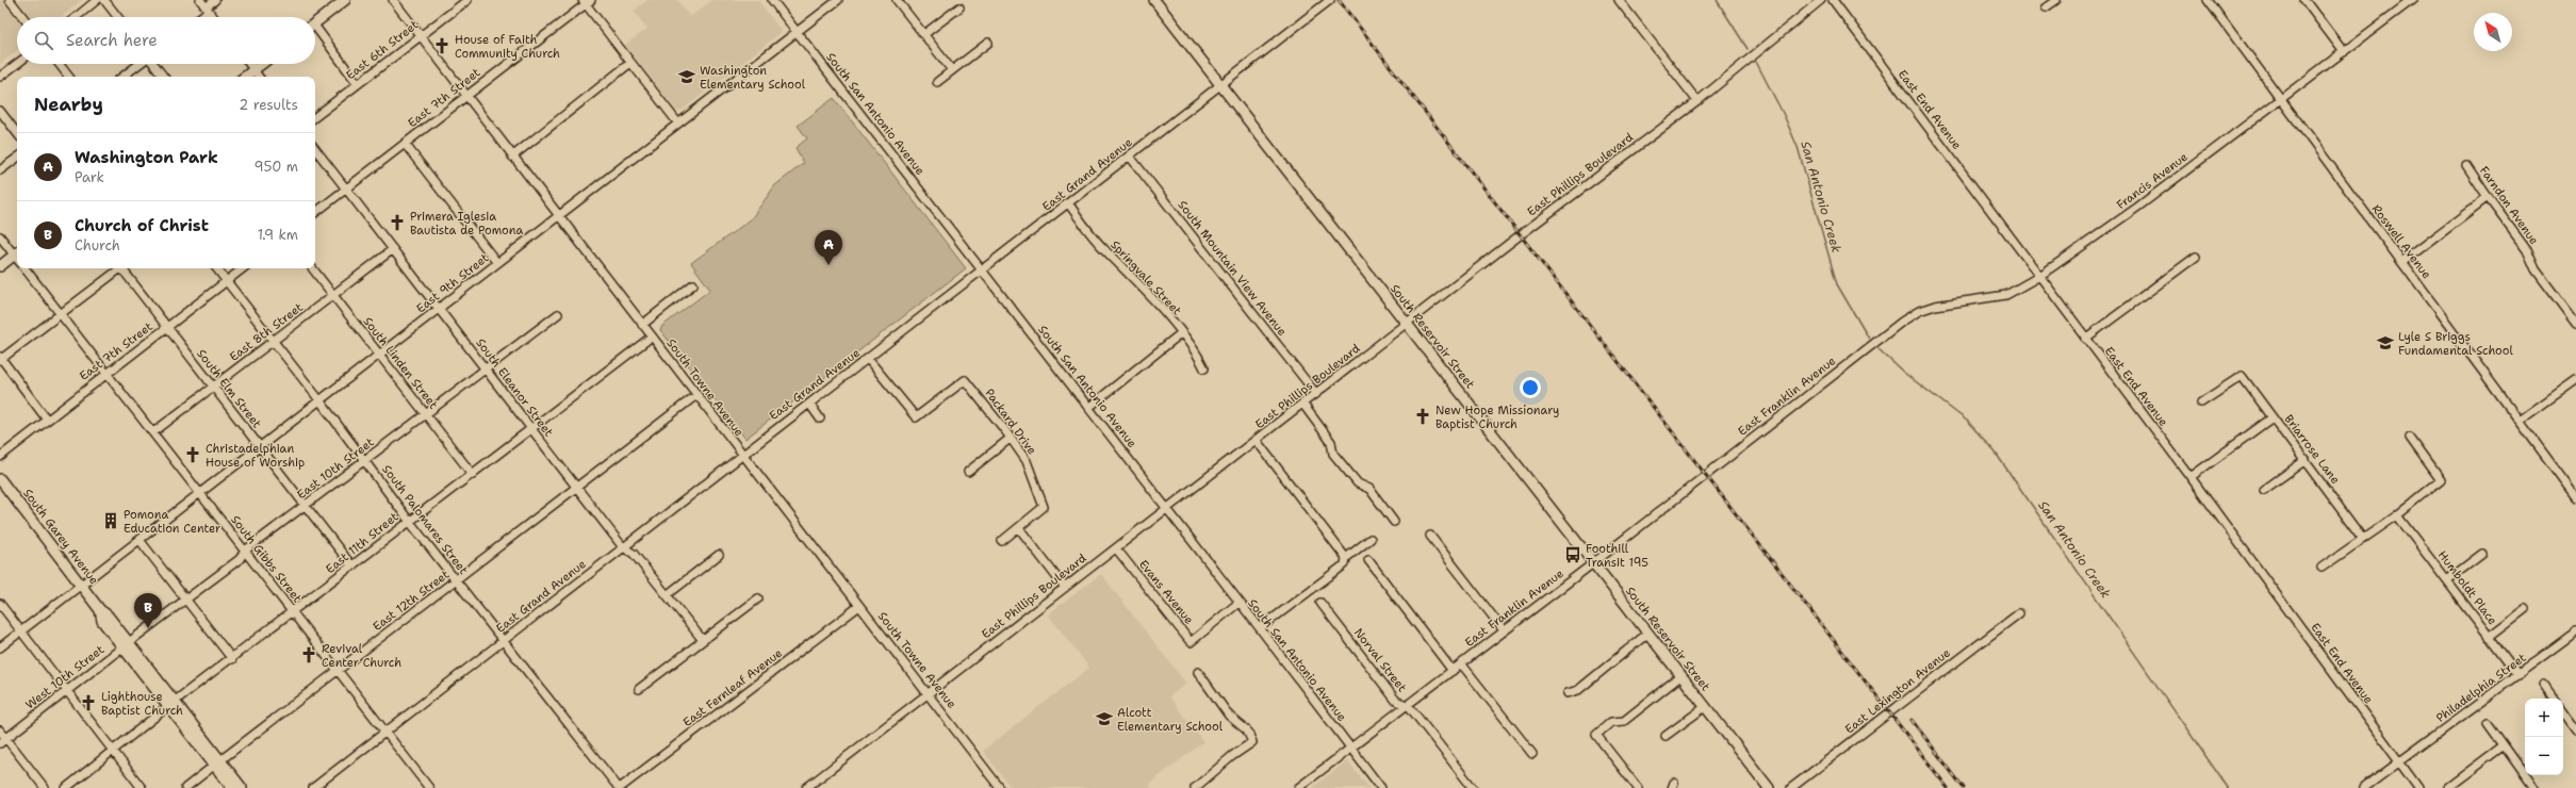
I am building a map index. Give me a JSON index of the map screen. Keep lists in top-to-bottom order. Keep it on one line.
{"streets":{"main road":["South Reservoir Street","South Garey Avenue"],"street":["East 6th Street","East 7th Street","East End Avenue","South San Antonio Avenue","East Grand Avenue","East Phillips Boulevard","Francis Avenue","Farndon Avenue","Roswell Avenue","South Mountain View Avenue","Springvale Street","East 9th Street","East 8th Street","South Linden Street","South Eleanor Street","South Towne Avenue","South Elm Street","East Franklin Avenue","Packard Drive","Briarrose Lane","East 10th Street","South Palomares Street","East 11th Street","South Gibbs Street","Humboldt Place","Evans Avenue","East 12th Street","Norval Street","West 10th Street","East Fernleaf Avenue","Philadelphia Street","East Lexington Avenue"]},"crossings":[["East 6th Street","South Towne Avenue"],["East 7th Street","South Eleanor Street"],["East 7th Street","South Towne Avenue"],["East 7th Street","South Elm Street"],["East 7th Street","South Palomares Street"],["East 7th Street","South Gibbs Street"],["East End Avenue","Francis Avenue"],["East End Avenue","Philadelphia Street"],["South San Antonio Avenue","East Grand Avenue"],["South San Antonio Avenue","East Phillips Boulevard"],["South San Antonio Avenue","East 9th Street"],["South San Antonio Avenue","East Franklin Avenue"],["South San Antonio Avenue","Evans Avenue"],["East Grand Avenue","South Mountain View Avenue"],["East Grand Avenue","Springvale Street"],["East Grand Avenue","South Reservoir Street"],["East Grand Avenue","South Eleanor Street"],["East Grand Avenue","South Towne Avenue"],["East Grand Avenue","Packard Drive"],["East Grand Avenue","South Palomares Street"],["East Grand Avenue","South Gibbs Street"],["East Phillips Boulevard","South Mountain View Avenue"],["East Phillips Boulevard","South Reservoir Street"],["East Phillips Boulevard","South Towne Avenue"],["East Phillips Boulevard","Evans Avenue"],["Francis Avenue","Roswell Avenue"],["Francis Avenue","East Franklin Avenue"],["East 9th Street","South Linden Street"],["East 9th Street","South Eleanor Street"],["East 9th Street","South Towne Avenue"],["East 9th Street","South Elm Street"],["East 9th Street","South Palomares Street"],["East 9th Street","South Garey Avenue"],["East 9th Street","South Gibbs Street"],["East 8th Street","South Linden Street"],["East 8th Street","South Eleanor Street"],["East 8th Street","South Elm Street"],["East 8th Street","South Palomares Street"],["East 8th Street","South Gibbs Street"],["South Reservoir Street","East Franklin Avenue"],["South Linden Street","East 10th Street"],["South Linden Street","East 11th Street"],["South Eleanor Street","East 10th Street"],["South Eleanor Street","East 11th Street"],["South Eleanor Street","East 12th Street"],["South Towne Avenue","East 11th Street"],["South Towne Avenue","East 12th Street"],["South Towne Avenue","East Fernleaf Avenue"],["South Elm Street","East 10th Street"],["South Elm Street","East 11th Street"],["East Franklin Avenue","Norval Street"],["East 10th Street","South Palomares Street"],["East 10th Street","South Garey Avenue"],["East 10th Street","South Gibbs Street"],["East 10th Street","West 10th Street"],["South Palomares Street","East 11th Street"],["South Palomares Street","East 12th Street"],["South Palomares Street","East Fernleaf Avenue"],["South Garey Avenue","East 11th Street"],["South Garey Avenue","East 12th Street"],["South Garey Avenue","West 10th Street"],["East 11th Street","South Gibbs Street"],["South Gibbs Street","East 12th Street"],["Humboldt Place","Philadelphia Street"]],"water":["San Antonio Creek"],"places":{"church":["House of Faith Community Church","Primera Iglesia Bautista de Pomona","New Hope Missionary Baptist Church","Christadelphian House of Worship","Revival Center Church","Lighthouse Baptist Church"],"school or university":["Washington Elementary School","Lyle S Briggs Fundamental School","Alcott Elementary School"],"building":["Pomona Education Center"],"bus stop":["Foothill Transit 195"]},"north":"top left","page":{"search":"Search here","heading":["Nearby","2 results"],"list":[{"mark":"A","name":"Washington Park","note":"Park","value":"950 m"},{"mark":"B","name":"Church of Christ","note":"Church","value":"1.9 km"}],"pins":["A","B"],"map_buttons":["+","−"]}}
